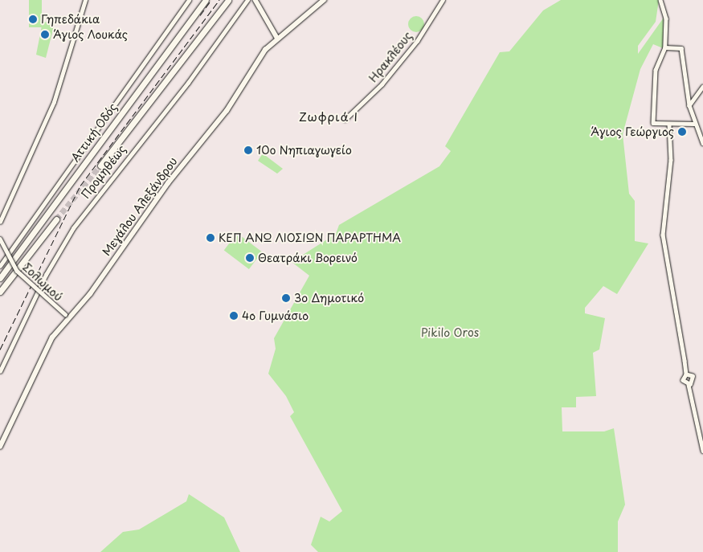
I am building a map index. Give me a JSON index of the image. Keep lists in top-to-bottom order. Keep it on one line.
{"streets":{"highway":["Αττική Οδός"],"main road":["Μεγάλου Αλεξάνδρου"],"street":["Ηρακλέους","Προμηθέως","Σολωμού"]},"crossings":[["Μεγάλου Αλεξάνδρου","Σολωμού"]],"districts":["Ζωφριά Ι"],"parks":["Pikilo Oros"],"places":["Γηπεδάκια","Άγιος Λουκάς","Άγιος Γεώργιος","10ο Νηπιαγωγείο","ΚΕΠ ΑΝΩ ΛΙΟΣΙΩΝ ΠΑΡΑΡΤΗΜΑ","Θεατράκι Βορεινό","3ο Δημοτικό","4ο Γυμνάσιο"]}
